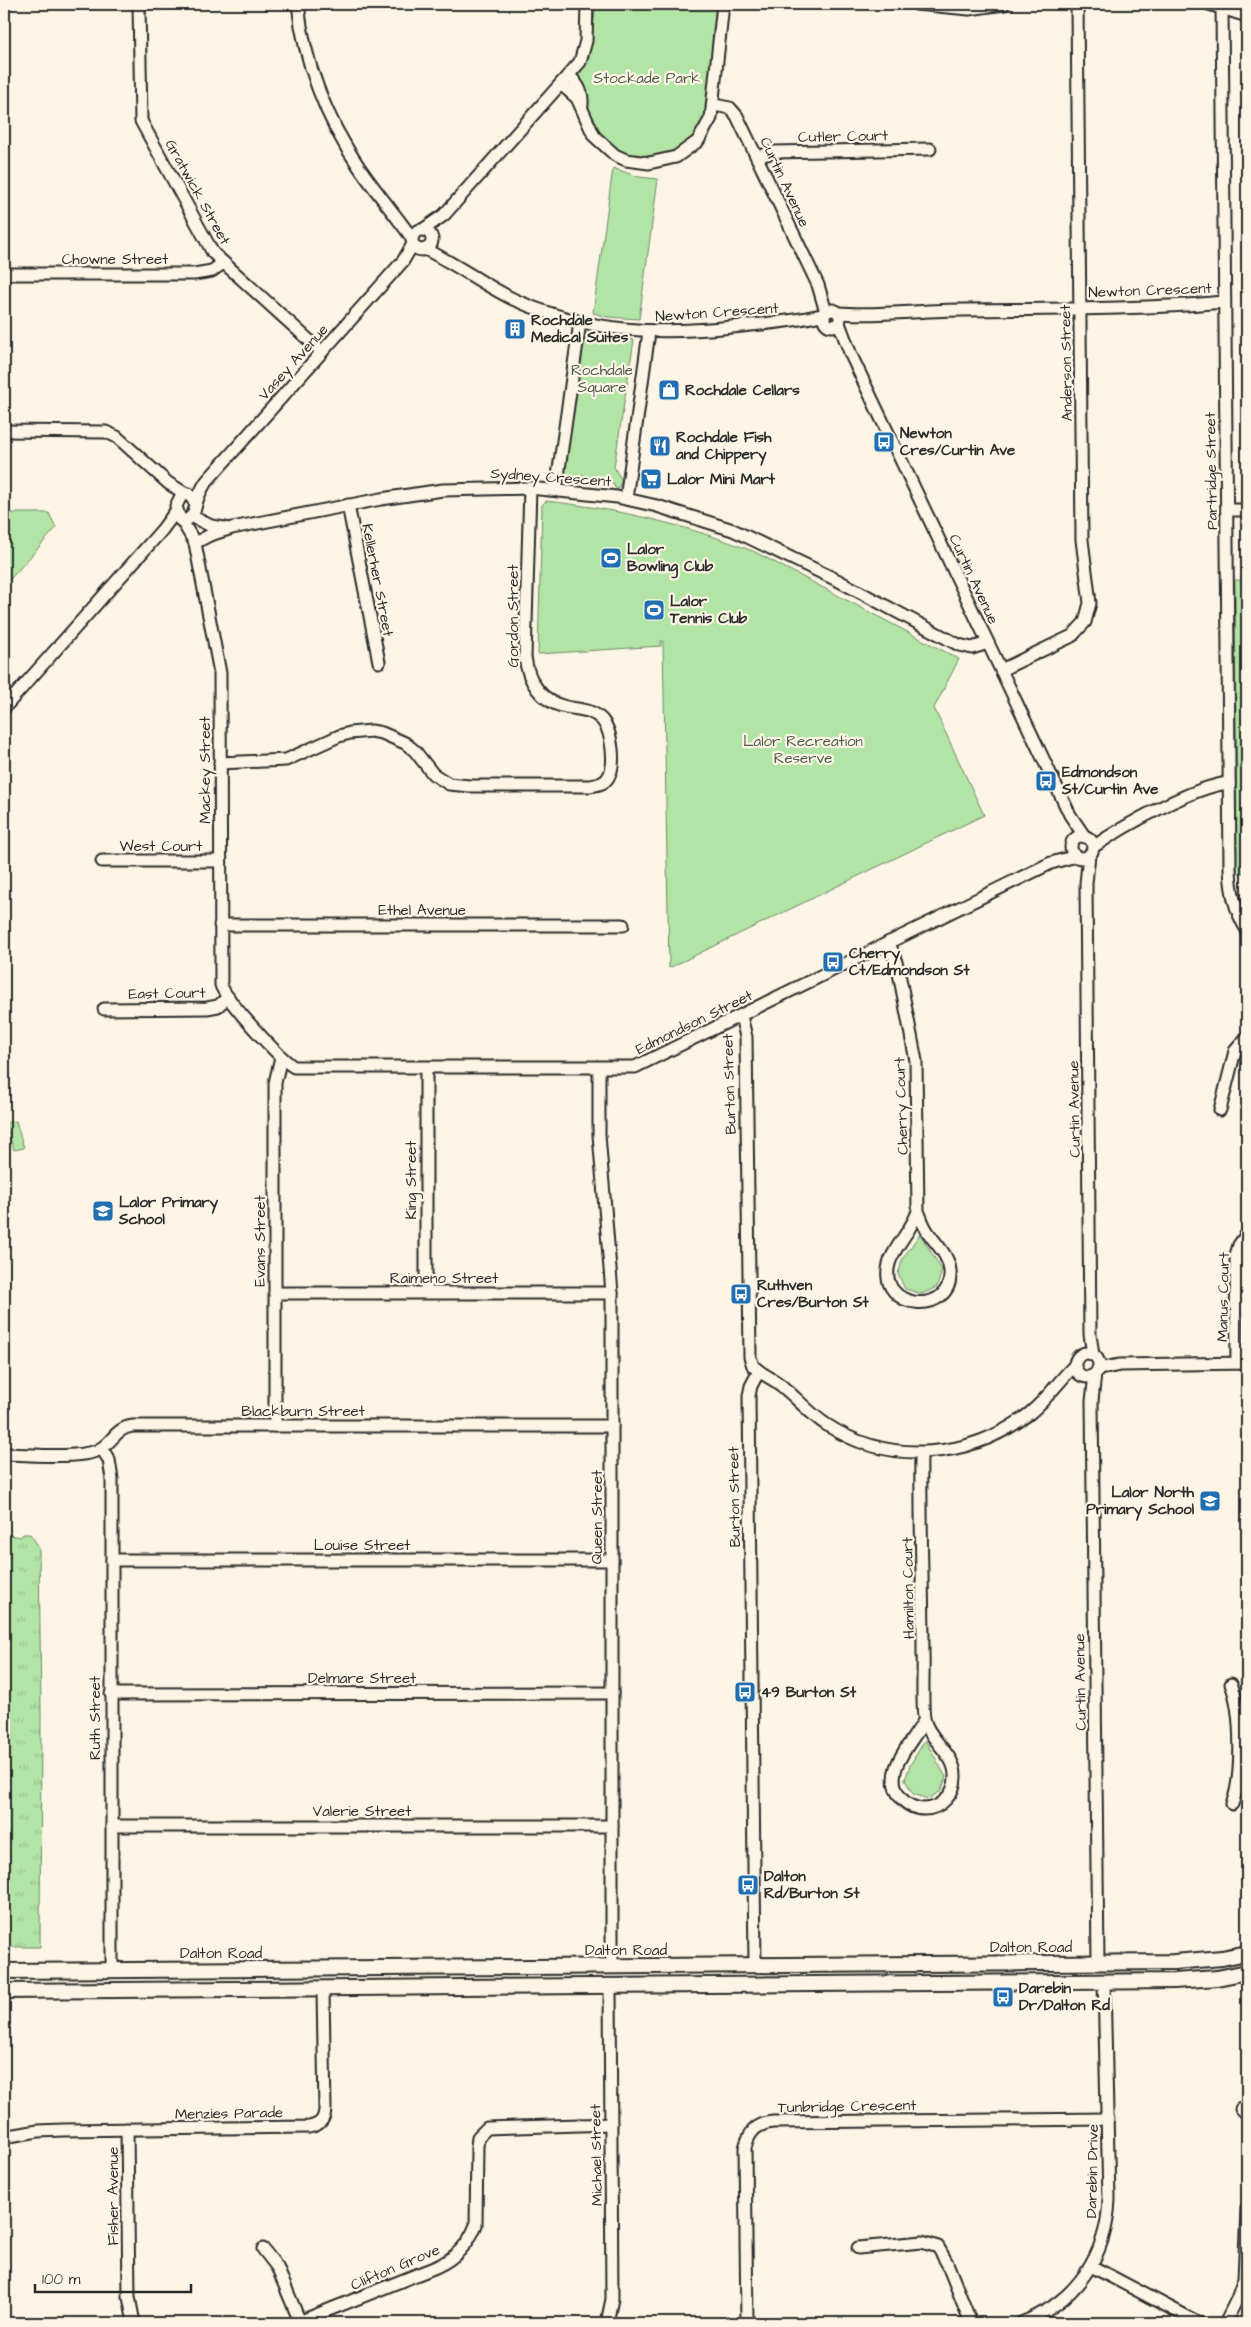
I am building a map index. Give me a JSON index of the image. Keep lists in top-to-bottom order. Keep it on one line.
{"streets":{"main road":["Burton Street","Ruth Street","Dalton Road"],"street":["Cutler Court","Curtin Avenue","Gratwick Street","Chowne Street","Newton Crescent","Vasey Avenue","Anderson Street","Partridge Street","Sydney Crescent","Kellerher Street","Gordon Street","Mackey Street","West Court","Ethel Avenue","East Court","Edmondson Street","Cherry Court","King Street","Evans Street","Raimeno Street","Manus Court","Blackburn Street","Queen Street","Louise Street","Hamilton Court","Delmare Street","Valerie Street","Tunbridge Crescent","Menzies Parade","Michael Street","Darebin Drive","Fisher Avenue","Clifton Grove"]},"crossings":[["Cutler Court","Curtin Avenue"],["Curtin Avenue","Newton Crescent"],["Curtin Avenue","Anderson Street"],["Curtin Avenue","Sydney Crescent"],["Curtin Avenue","Edmondson Street"],["Curtin Avenue","Dalton Road"],["Gratwick Street","Chowne Street"],["Gratwick Street","Vasey Avenue"],["Newton Crescent","Vasey Avenue"],["Newton Crescent","Anderson Street"],["Newton Crescent","Partridge Street"],["Vasey Avenue","Sydney Crescent"],["Vasey Avenue","Mackey Street"],["Partridge Street","Edmondson Street"],["Sydney Crescent","Kellerher Street"],["Sydney Crescent","Gordon Street"],["Sydney Crescent","Mackey Street"],["Gordon Street","Mackey Street"],["Mackey Street","West Court"],["Mackey Street","Ethel Avenue"],["Mackey Street","East Court"],["Mackey Street","Edmondson Street"],["East Court","Edmondson Street"],["Edmondson Street","Burton Street"],["Edmondson Street","Cherry Court"],["Edmondson Street","King Street"],["Edmondson Street","Evans Street"],["Edmondson Street","Queen Street"],["Burton Street","Dalton Road"],["King Street","Raimeno Street"],["Evans Street","Raimeno Street"],["Evans Street","Blackburn Street"],["Raimeno Street","Queen Street"],["Blackburn Street","Queen Street"],["Blackburn Street","Ruth Street"],["Queen Street","Louise Street"],["Queen Street","Delmare Street"],["Queen Street","Valerie Street"],["Queen Street","Dalton Road"],["Louise Street","Ruth Street"],["Delmare Street","Ruth Street"],["Ruth Street","Valerie Street"],["Ruth Street","Dalton Road"],["Tunbridge Crescent","Darebin Drive"],["Menzies Parade","Fisher Avenue"],["Michael Street","Clifton Grove"]],"parks":["Stockade Park","Rochdale Square","Lalor Recreation Reserve"],"places":{"building":["Rochdale Medical Suites"],"shop":["Rochdale Cellars"],"bus stop":["Newton Cres/Curtin Ave","Edmondson St/Curtin Ave","Cherry Ct/Edmondson St","Ruthven Cres/Burton St","49 Burton St","Dalton Rd/Burton St","Darebin Dr/Dalton Rd"],"restaurant":["Rochdale Fish and Chippery"],"supermarket":["Lalor Mini Mart"],"sports":["Lalor Bowling Club","Lalor Tennis Club"],"school or university":["Lalor Primary School","Lalor North Primary School"]},"scale_bar":"100 m"}
